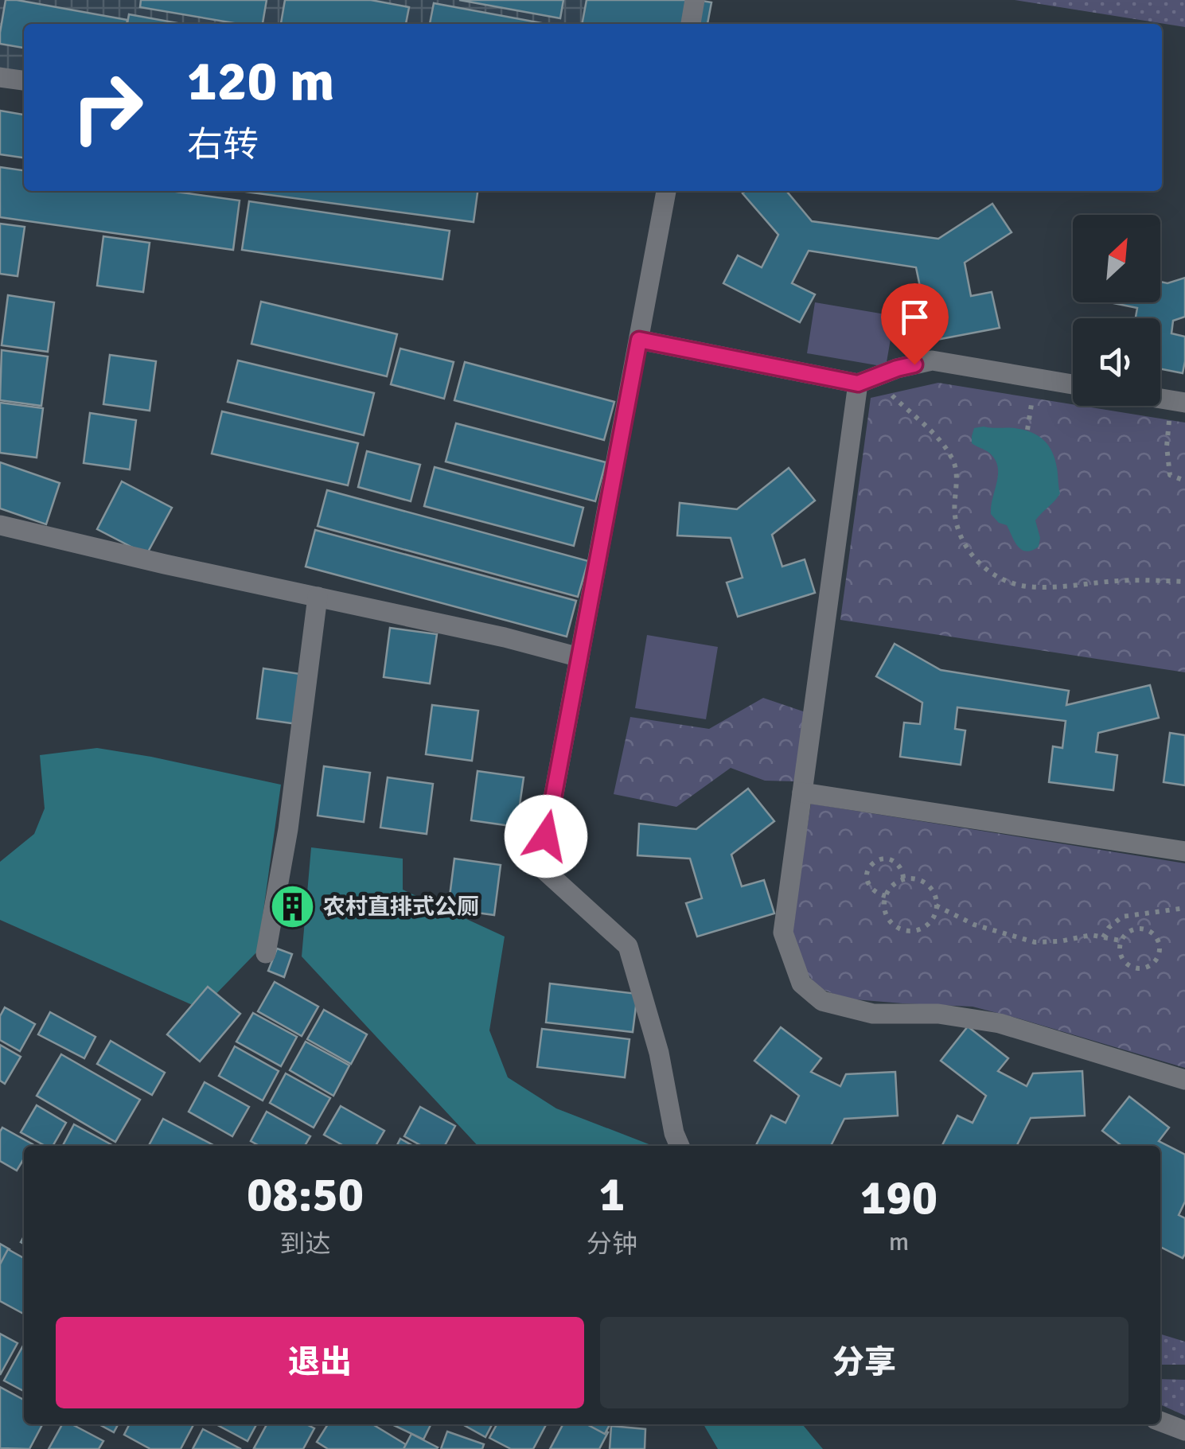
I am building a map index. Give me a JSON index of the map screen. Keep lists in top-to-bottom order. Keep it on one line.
{"places":{"building":["农村直排式公厕"]},"north":"top right","page":{"turn":["120 m","右转"],"eta":["08:50","到达","1","分钟","190","m"],"buttons":["退出","分享"]}}
